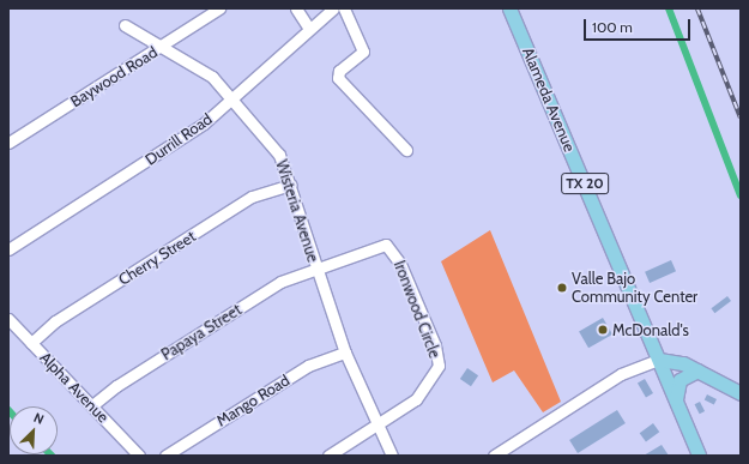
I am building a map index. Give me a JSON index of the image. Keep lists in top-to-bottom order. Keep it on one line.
{"streets":{"main road":["Alameda Avenue","TX 20"],"street":["Baywood Road","Durrill Road","Wisteria Avenue","Cherry Street","Ironwood Circle","Papaya Street","Alpha Avenue","Mango Road"]},"crossings":[["Baywood Road","Wisteria Avenue"],["Durrill Road","Wisteria Avenue"],["Wisteria Avenue","Cherry Street"],["Wisteria Avenue","Ironwood Circle"],["Wisteria Avenue","Papaya Street"],["Wisteria Avenue","Mango Road"],["Cherry Street","Alpha Avenue"],["Ironwood Circle","Papaya Street"],["Papaya Street","Alpha Avenue"]],"places":["Valle Bajo Community Center","McDonald's"],"scale_bar":"100 m","north":"top right"}
